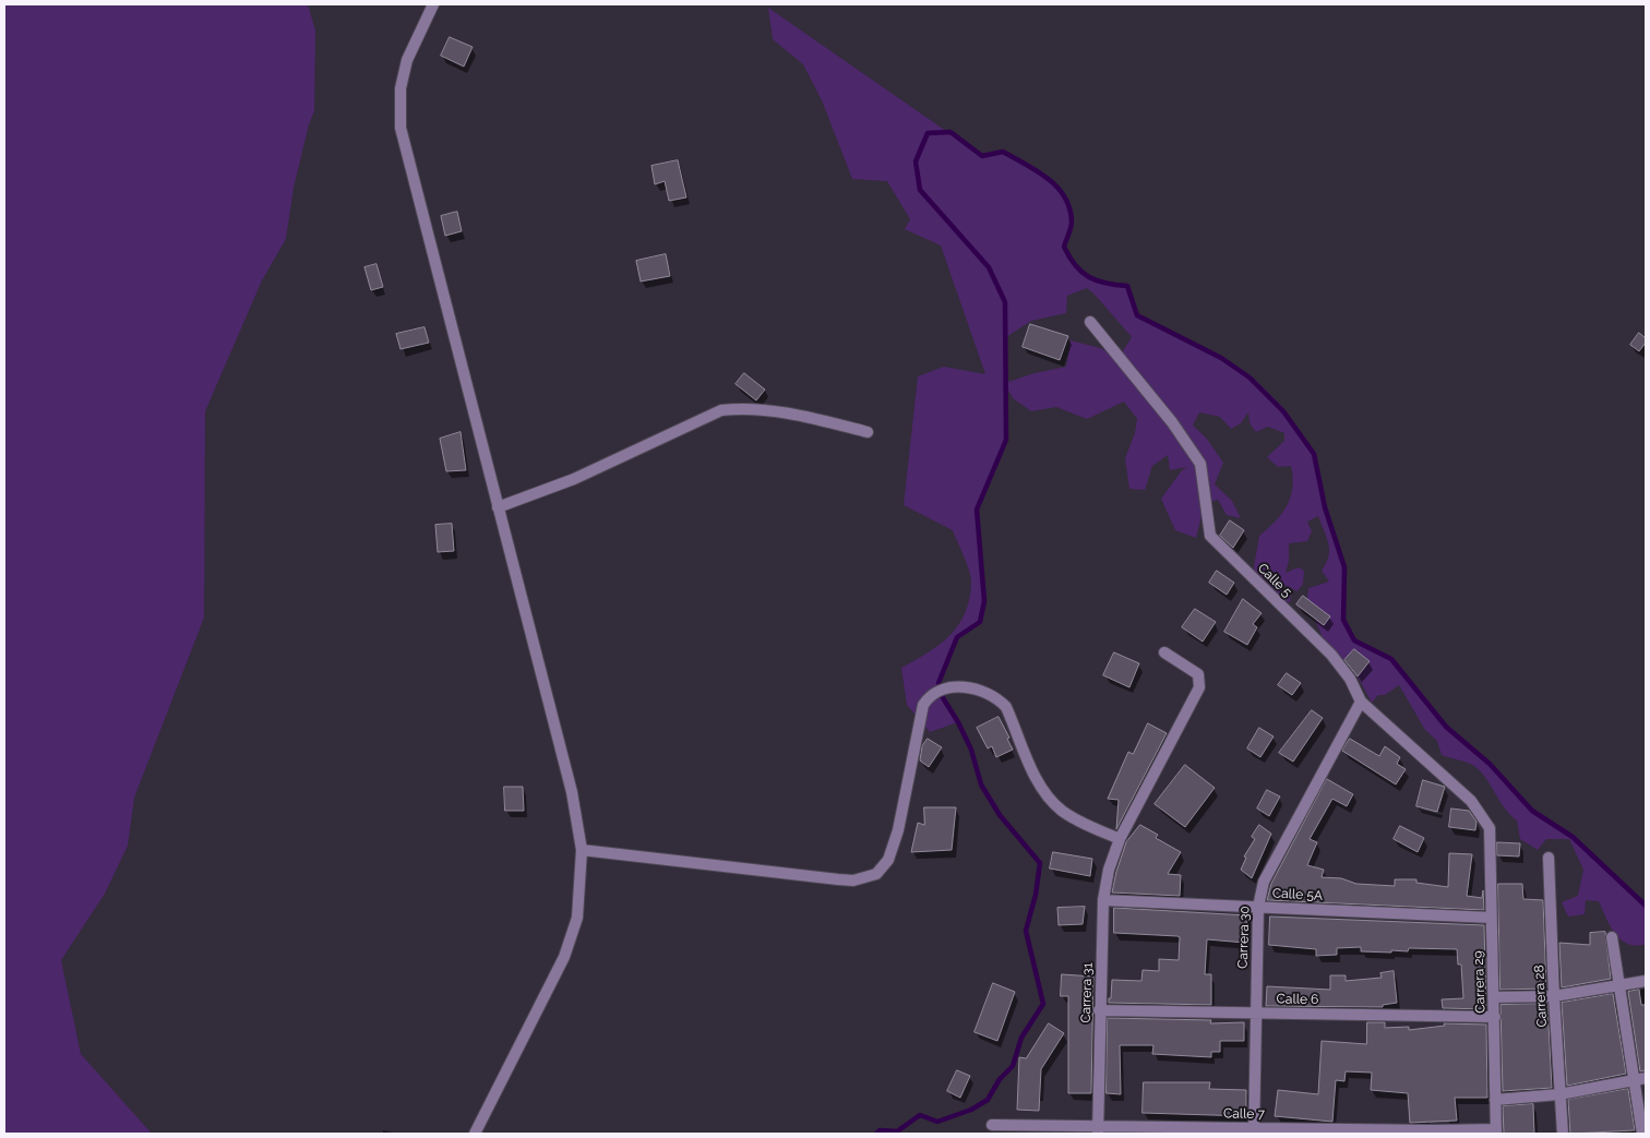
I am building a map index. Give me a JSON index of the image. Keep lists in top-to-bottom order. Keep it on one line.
{"streets":{"street":["Calle 5","Calle 5A","Carrera 30","Carrera 29","Carrera 31","Carrera 28","Calle 6","Calle 7"]},"crossings":[["Calle 5","Carrera 30"],["Calle 5","Carrera 29"],["Calle 5A","Carrera 30"],["Calle 5A","Carrera 29"],["Calle 5A","Carrera 31"],["Carrera 30","Calle 6"],["Carrera 30","Calle 7"],["Carrera 29","Calle 6"],["Carrera 29","Calle 7"],["Carrera 31","Calle 6"],["Carrera 31","Calle 7"]]}
